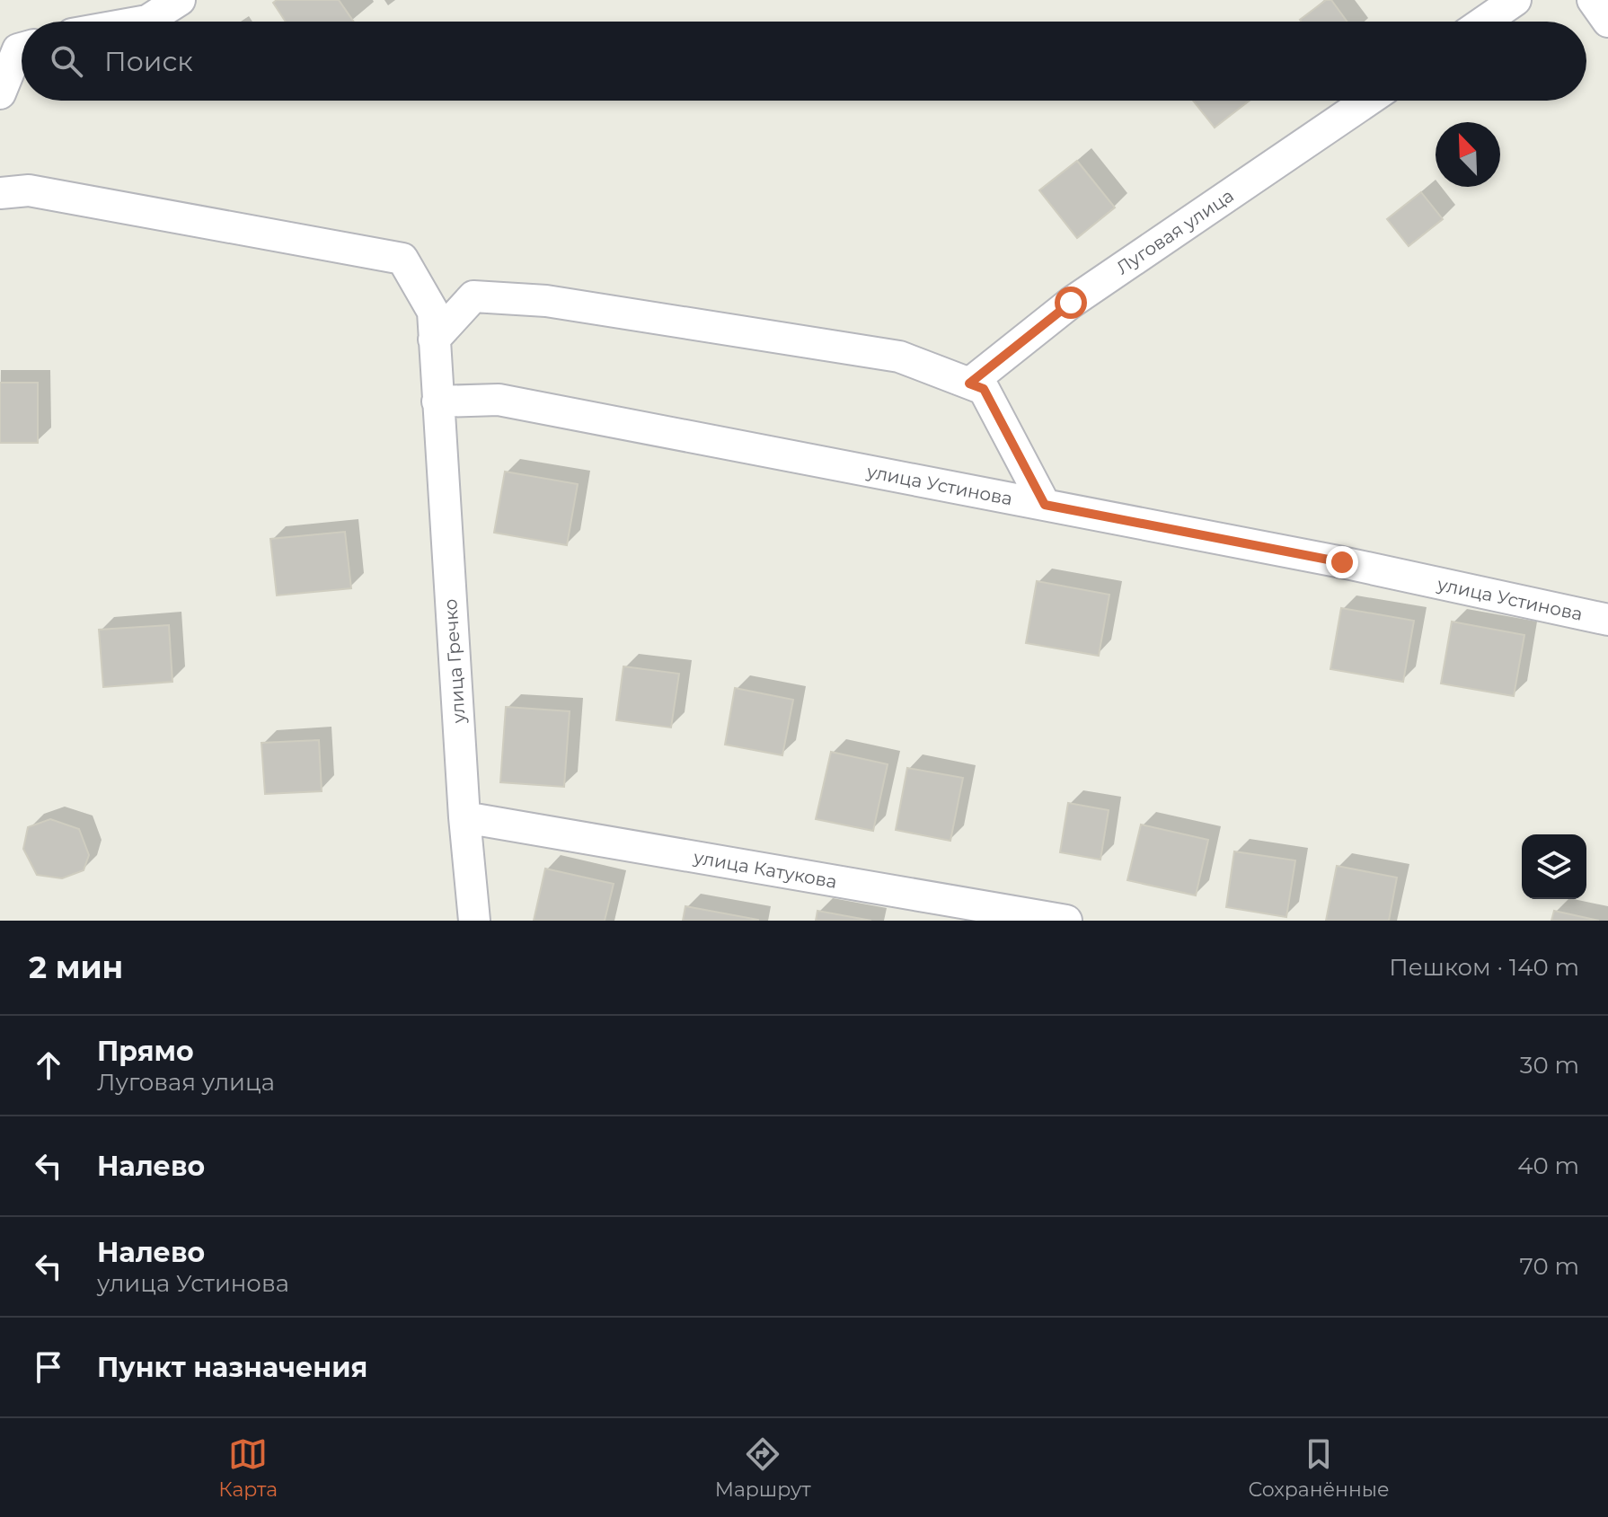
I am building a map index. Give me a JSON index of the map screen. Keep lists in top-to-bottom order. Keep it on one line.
{"streets":{"street":["Луговая улица","улица Устинова","улица Гречко","улица Катукова"]},"crossings":[["улица Устинова","улица Гречко"],["улица Гречко","улица Катукова"]],"north":"top left","page":{"search":"Поиск","heading":["2 мин","Пешком · 140 m"],"list":[["Прямо","Луговая улица","30 m"],["Налево","40 m"],["Налево","улица Устинова","70 m"],"Пункт назначения"],"nav":["Карта","Маршрут","Сохранённые"]}}
